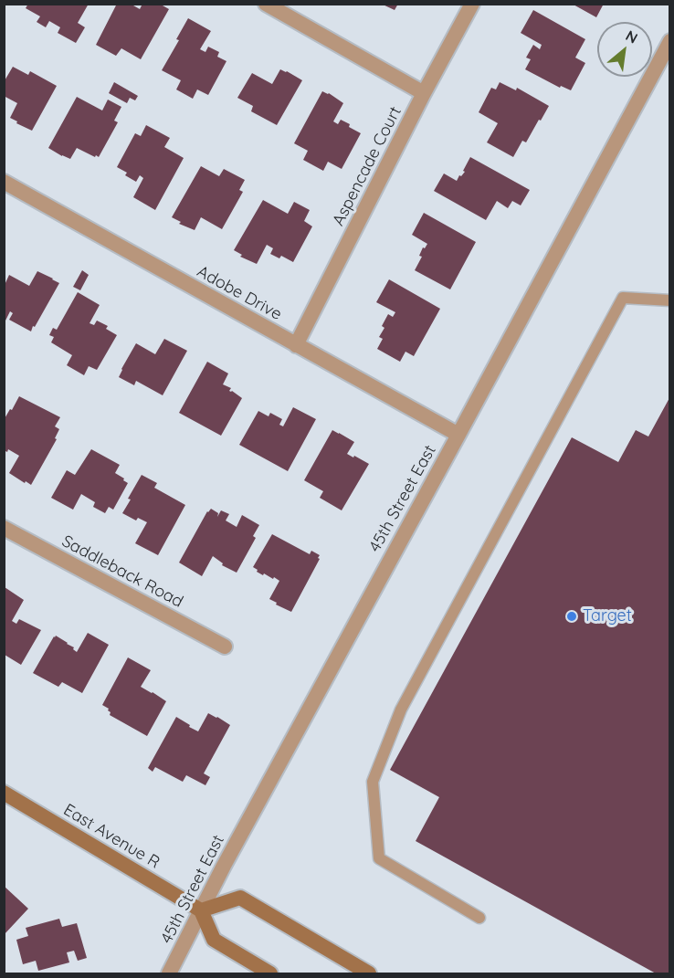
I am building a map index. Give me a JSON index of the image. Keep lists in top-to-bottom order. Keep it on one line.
{"streets":{"main road":["East Avenue R"],"street":["Aspencade Court","Adobe Drive","45th Street East","Saddleback Road"]},"crossings":[["Aspencade Court","Adobe Drive"],["Adobe Drive","45th Street East"],["45th Street East","East Avenue R"]],"places":["Target"],"north":"top right"}
